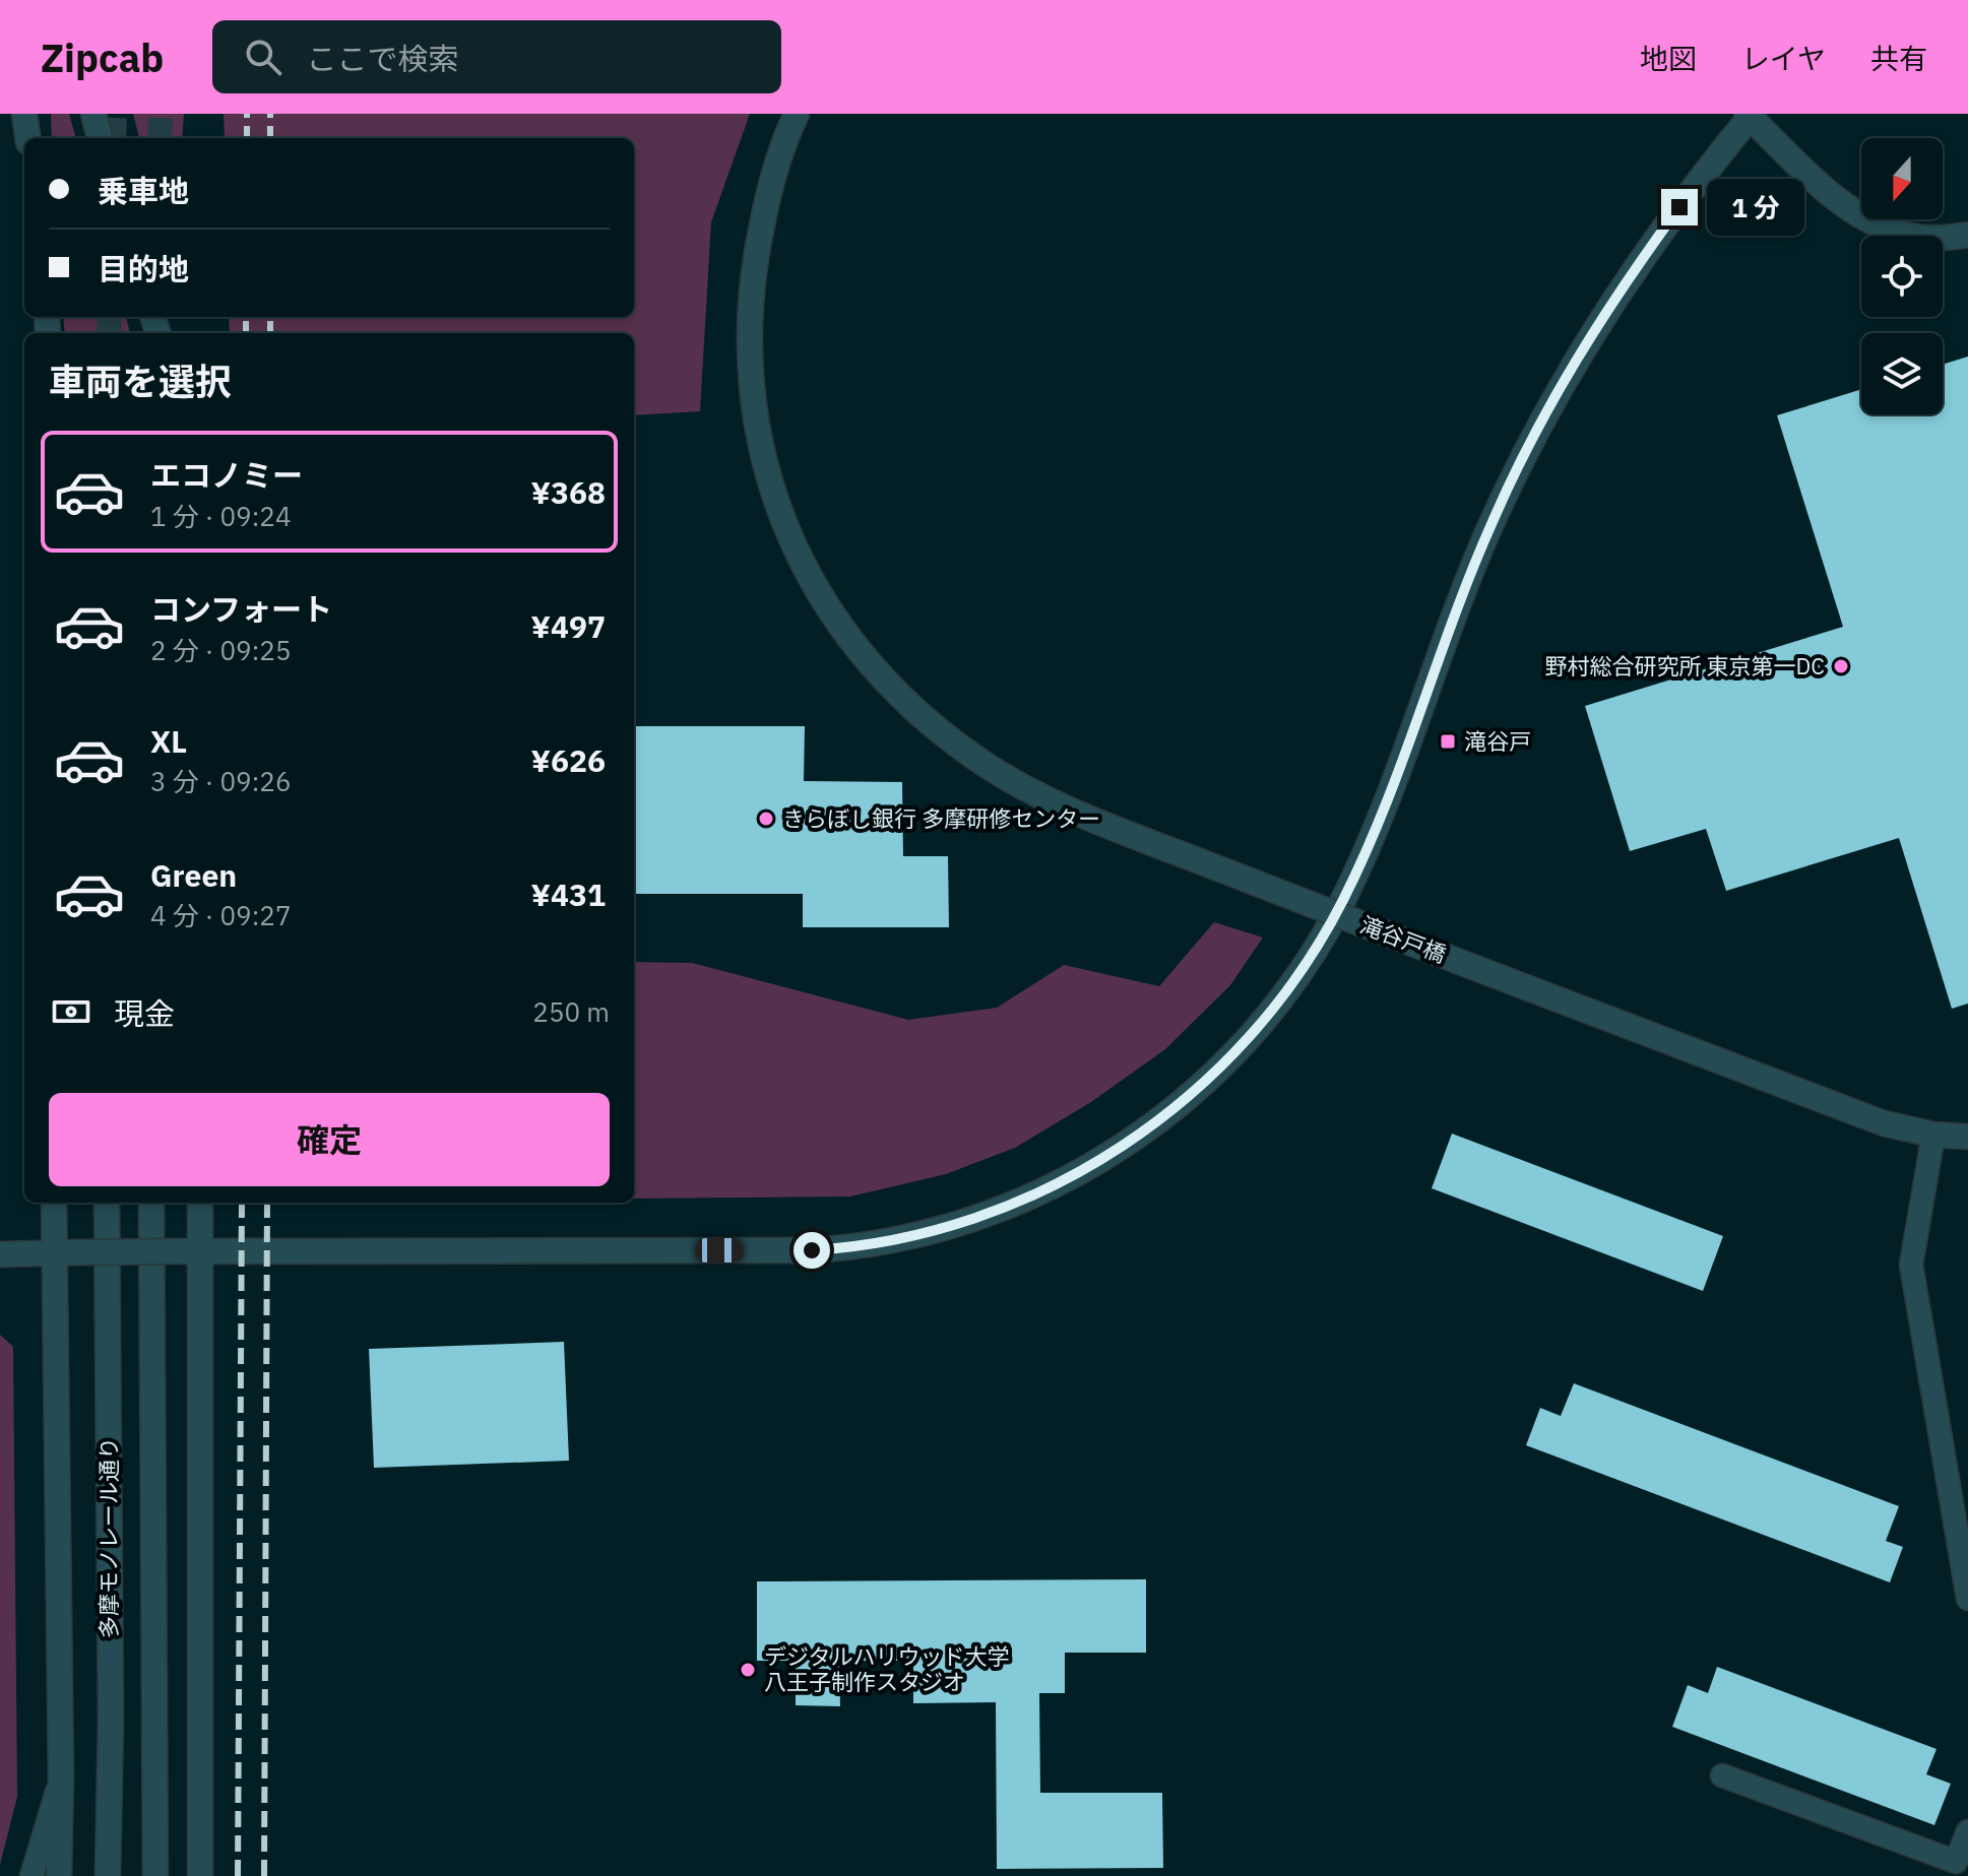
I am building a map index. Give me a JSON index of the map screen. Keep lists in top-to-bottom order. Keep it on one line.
{"streets":{"street":["滝谷戸橋","多摩モノレール通り"]},"places":{"other":["野村総合研究所 東京第一DC","きらぼし銀行 多摩研修センター","デジタルハリウッド大学 八王子制作スタジオ"],"transit":["滝谷戸"]},"north":"bottom","page":{"header":"Zipcab","search":"ここで検索","nav":["地図","レイヤ","共有"],"banner":["乗車地","目的地"],"bubble":"1 分","heading":"車両を選択","list":[{"name":"エコノミー","note":"1 分 · 09:24","value":"¥368"},{"name":"コンフォート","note":"2 分 · 09:25","value":"¥497"},{"name":"XL","note":"3 分 · 09:26","value":"¥626"},{"name":"Green","note":"4 分 · 09:27","value":"¥431"}],"pay":["現金","250 m"],"buttons":"確定"}}
